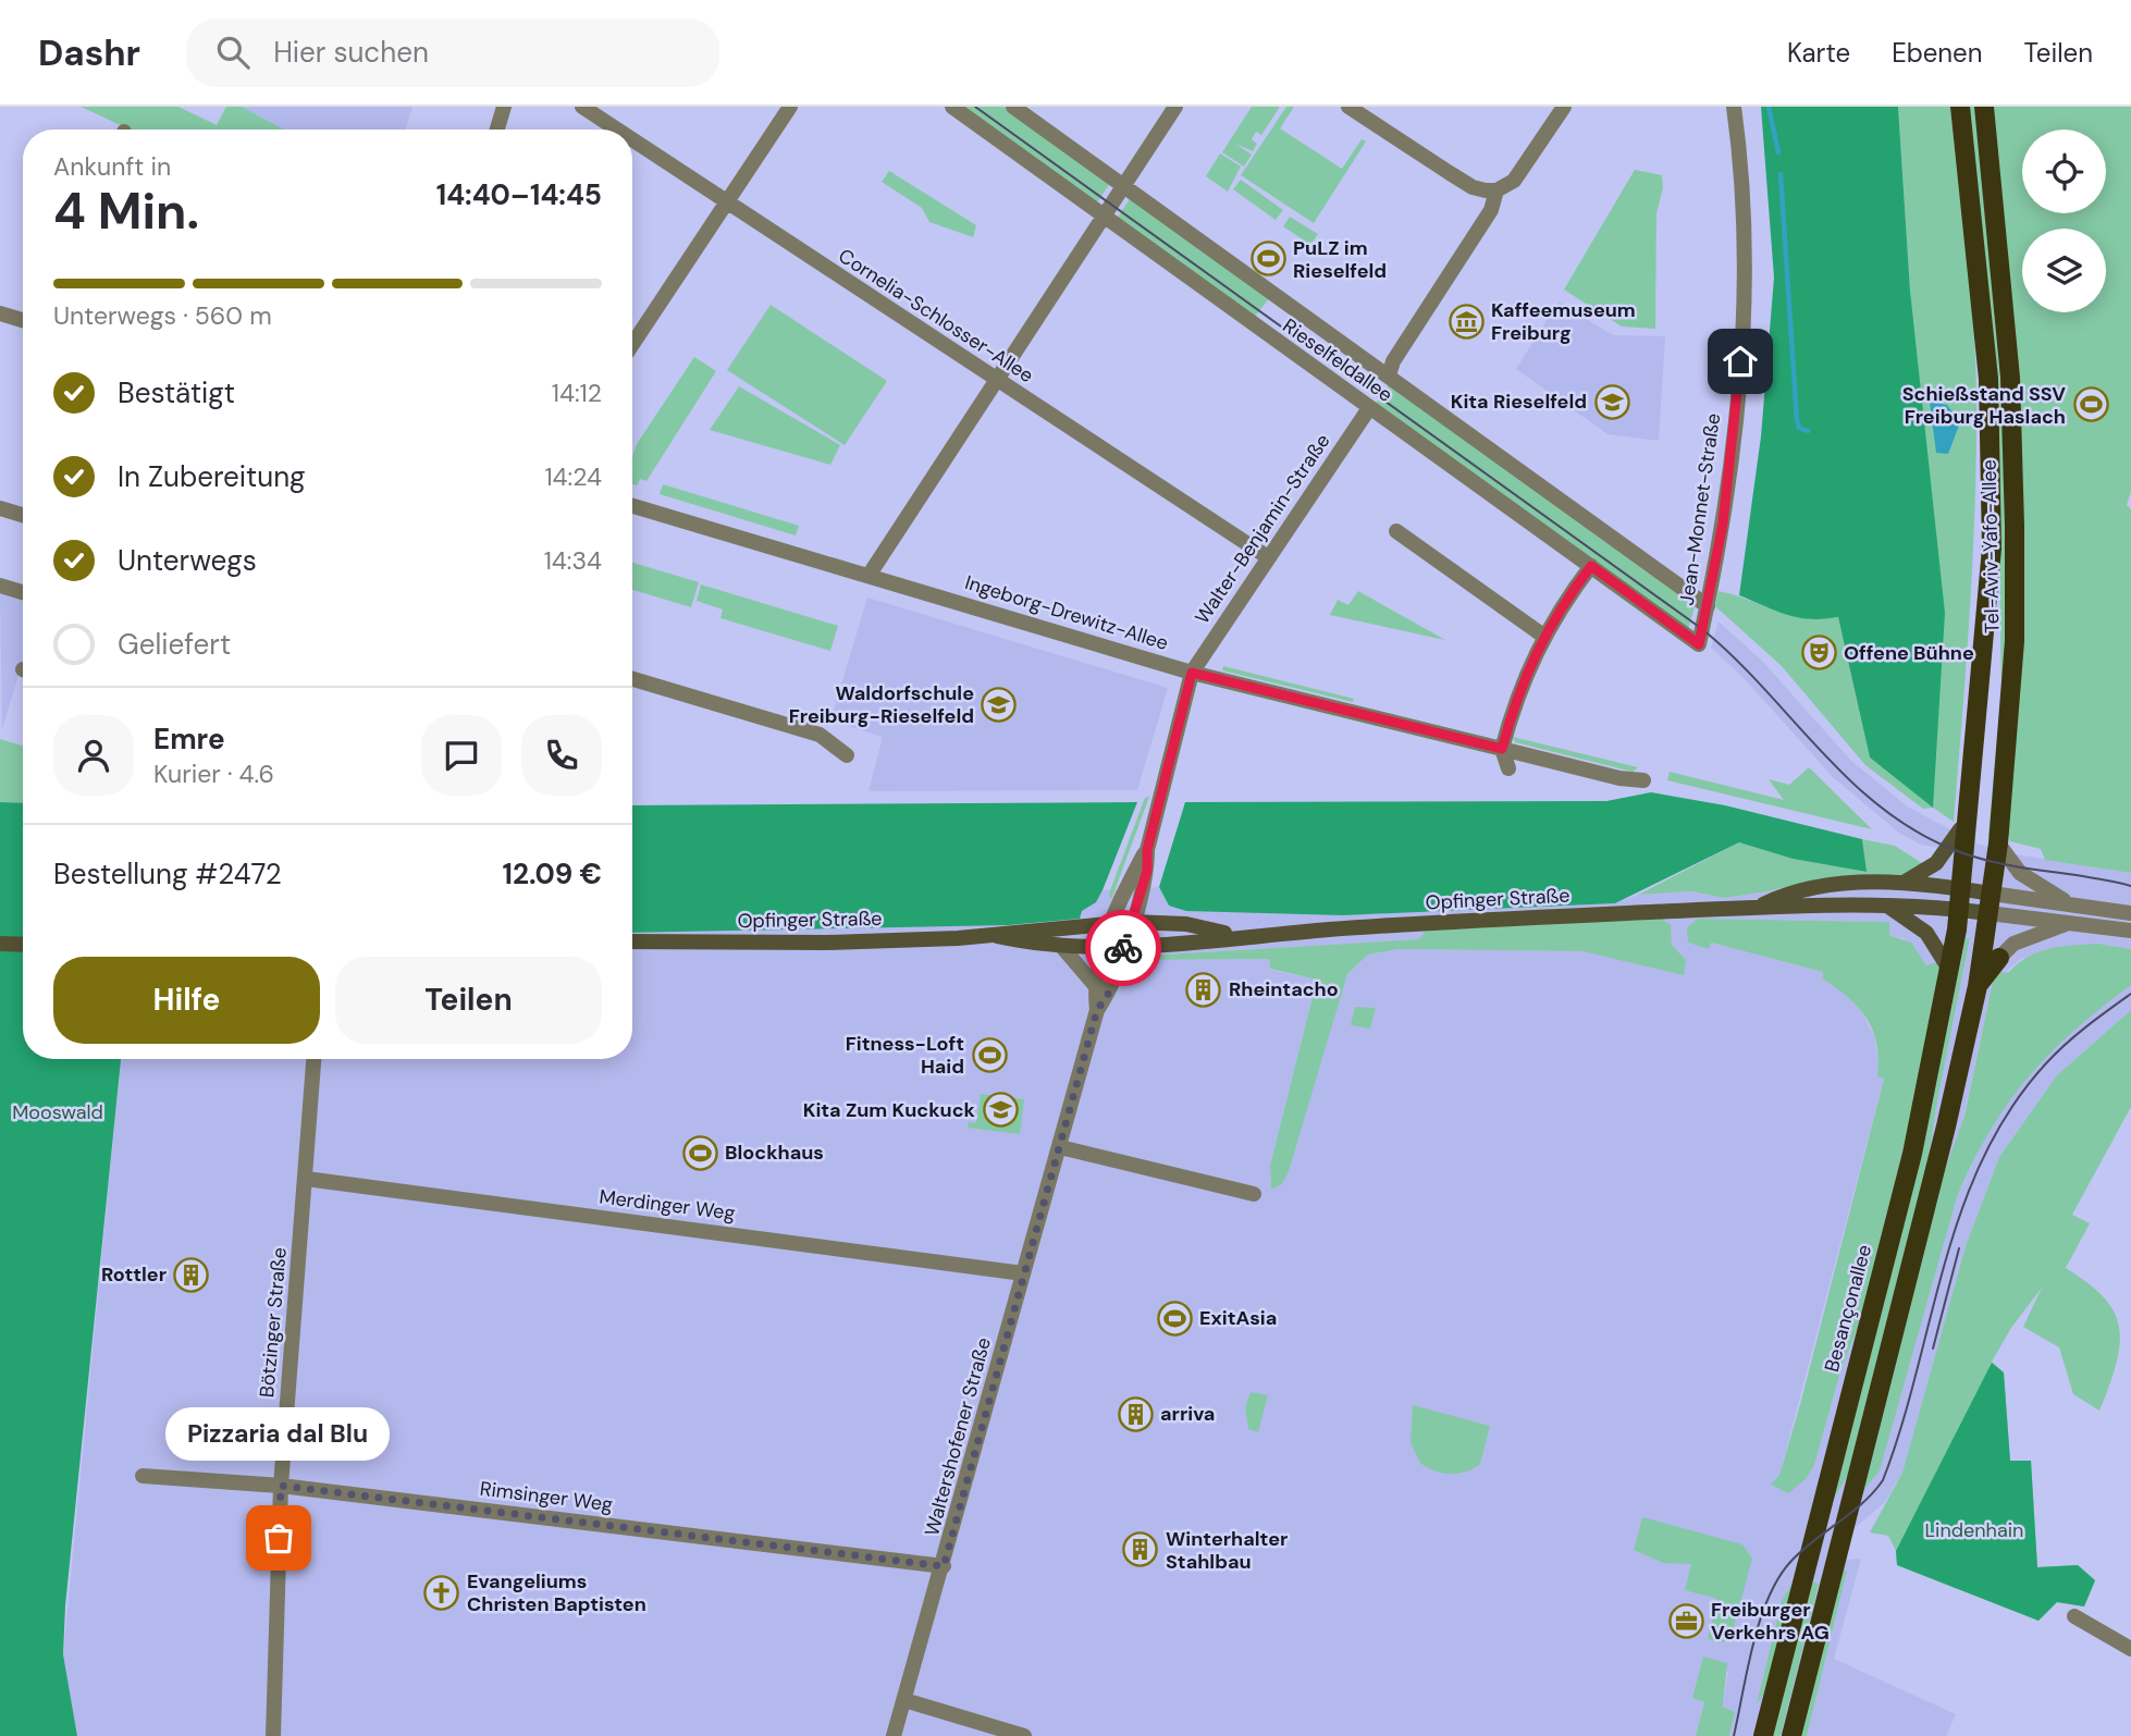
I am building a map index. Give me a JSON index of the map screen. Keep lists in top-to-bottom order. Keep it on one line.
{"streets":{"main road":["Tel-Aviv-Yafo-Allee","Opfinger Straße","Besançonallee"],"street":["Cornelia-Schlosser-Allee","Rieselfeldallee","Jean-Monnet-Straße","Walter-Benjamin-Straße","Ingeborg-Drewitz-Allee","Merdinger Weg","Bötzinger Straße","Waltershofener Straße","Rimsinger Weg"]},"crossings":[["Cornelia-Schlosser-Allee","Walter-Benjamin-Straße"],["Rieselfeldallee","Jean-Monnet-Straße"],["Rieselfeldallee","Walter-Benjamin-Straße"],["Walter-Benjamin-Straße","Ingeborg-Drewitz-Allee"],["Walter-Benjamin-Straße","Opfinger Straße"],["Walter-Benjamin-Straße","Waltershofener Straße"],["Tel-Aviv-Yafo-Allee","Opfinger Straße"],["Tel-Aviv-Yafo-Allee","Besançonallee"],["Opfinger Straße","Besançonallee"],["Opfinger Straße","Waltershofener Straße"],["Merdinger Weg","Bötzinger Straße"],["Merdinger Weg","Waltershofener Straße"],["Bötzinger Straße","Rimsinger Weg"],["Waltershofener Straße","Rimsinger Weg"]],"parks":["Mooswald","Lindenhain"],"places":{"sports":["PuLZ im Rieselfeld","Schießstand SSV Freiburg Haslach","Fitness-Loft Haid","Blockhaus","ExitAsia"],"museum":["Kaffeemuseum Freiburg"],"school or university":["Kita Rieselfeld","Waldorfschule Freiburg-Rieselfeld","Kita Zum Kuckuck"],"theatre":["Offene Bühne"],"building":["Rheintacho","Rottler","arriva","Winterhalter Stahlbau"],"other":["Pizzaria dal Blu"],"church":["Evangeliums Christen Baptisten"],"office":["Freiburger Verkehrs AG"]},"page":{"header":"Dashr","search":"Hier suchen","nav":["Karte","Ebenen","Teilen"],"heading":["4 Min.","Ankunft in","14:40–14:45"],"panel":["Emre","Kurier · 4.6","Bestellung #2472","12.09 €"],"bar":"Unterwegs · 560 m","list":[["Bestätigt","14:12"],["In Zubereitung","14:24"],["Unterwegs","14:34"],"Geliefert"],"buttons":["Hilfe","Teilen"],"bubble":"Pizzaria dal Blu"}}
